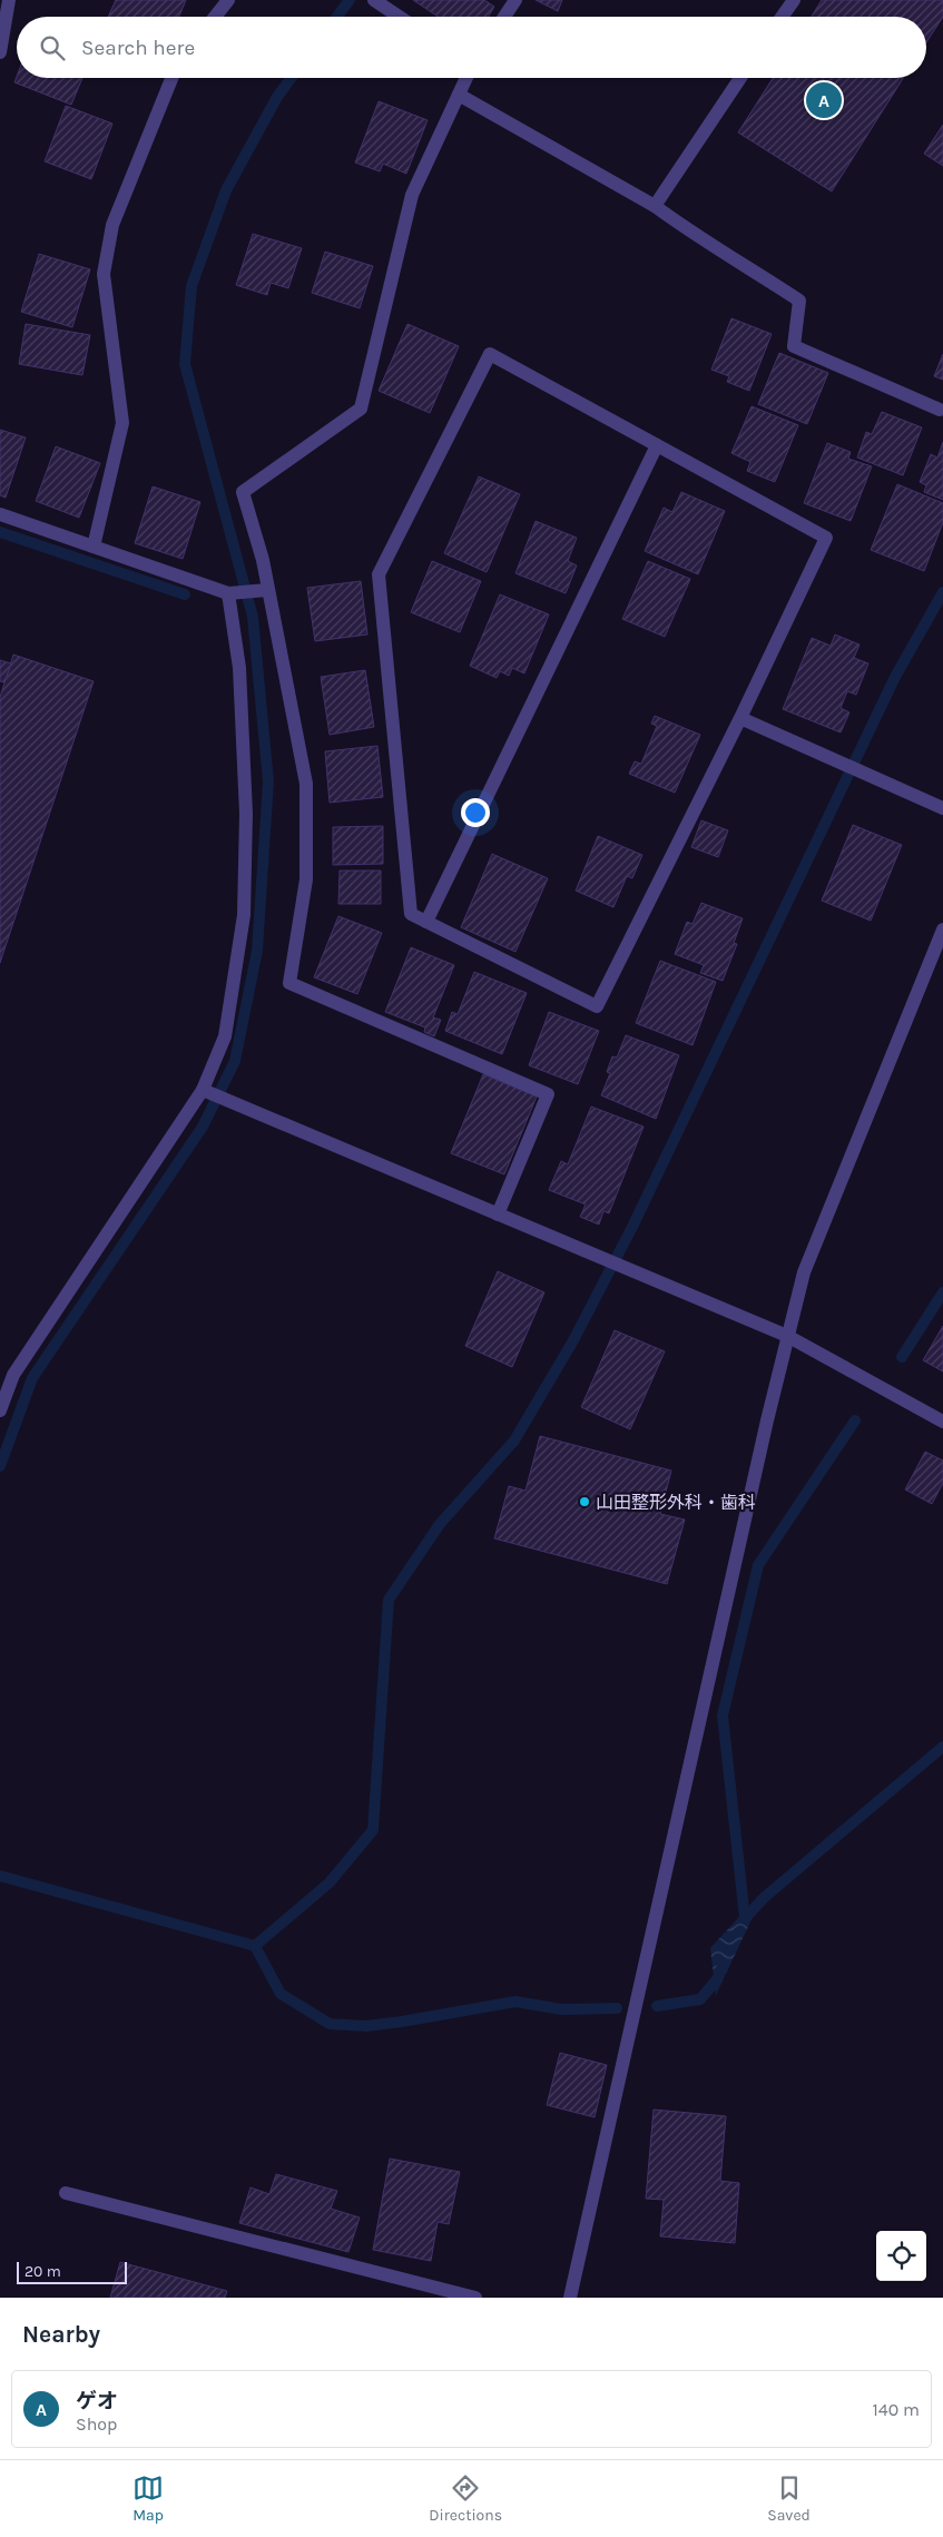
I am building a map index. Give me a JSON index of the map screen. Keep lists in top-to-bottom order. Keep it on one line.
{"places":["山田整形外科・歯科"],"scale_bar":"20 m","page":{"search":"Search here","pins":"A","scale":"20 m","heading":"Nearby","list":[{"mark":"A","name":"ゲオ","note":"Shop","value":"140 m"}],"nav":["Map","Directions","Saved"]}}
